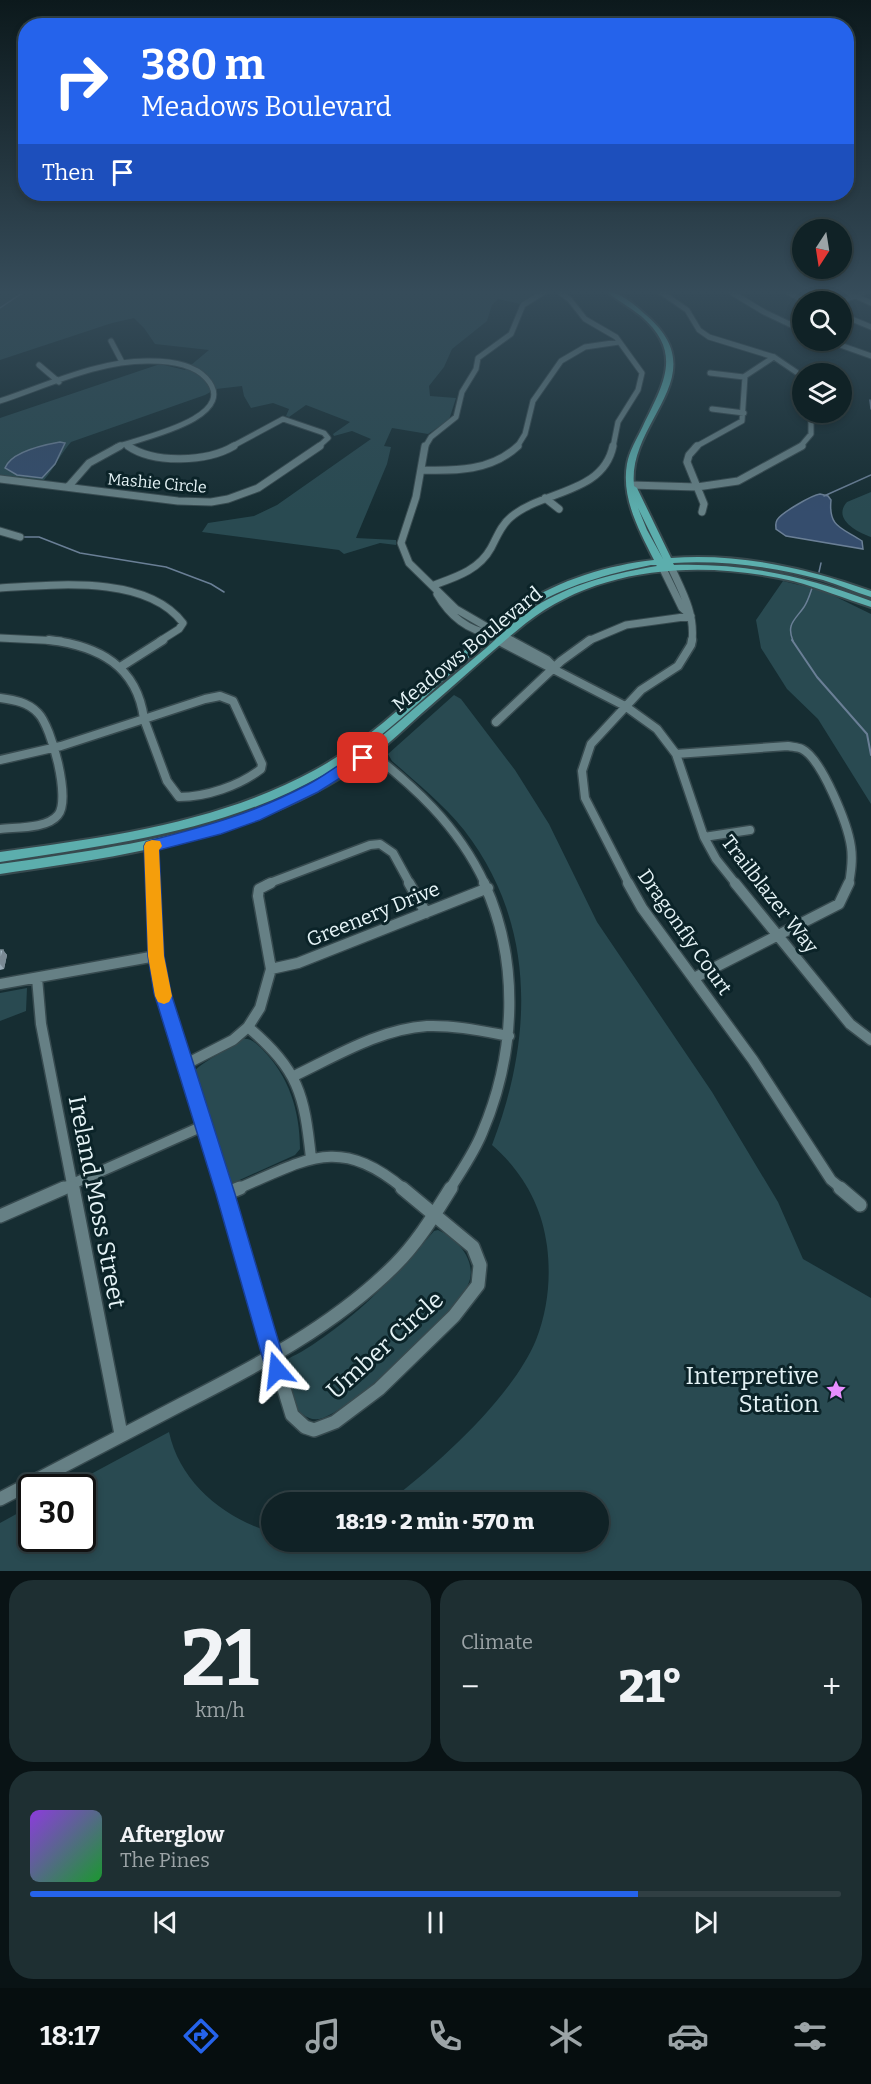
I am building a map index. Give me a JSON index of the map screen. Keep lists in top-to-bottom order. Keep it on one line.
{"streets":{"main road":["Meadows Boulevard"],"street":["Mashie Circle","Trailblazer Way","Greenery Drive","Dragonfly Court","Ireland Moss Street","Umber Circle"]},"crossings":[["Meadows Boulevard","Trailblazer Way"],["Meadows Boulevard","Umber Circle"],["Trailblazer Way","Dragonfly Court"]],"places":{"place":["Interpretive Station"]},"north":"bottom","page":{"turn":["380 m","Meadows Boulevard"],"then":"Then","limit":"30","trip":"18:19 · 2 min · 570 m","tile":[["21","km/h"],"Climate"],"heat":["−","21°","+"],"song":["Afterglow","The Pines"],"tabs":"18:17"}}
